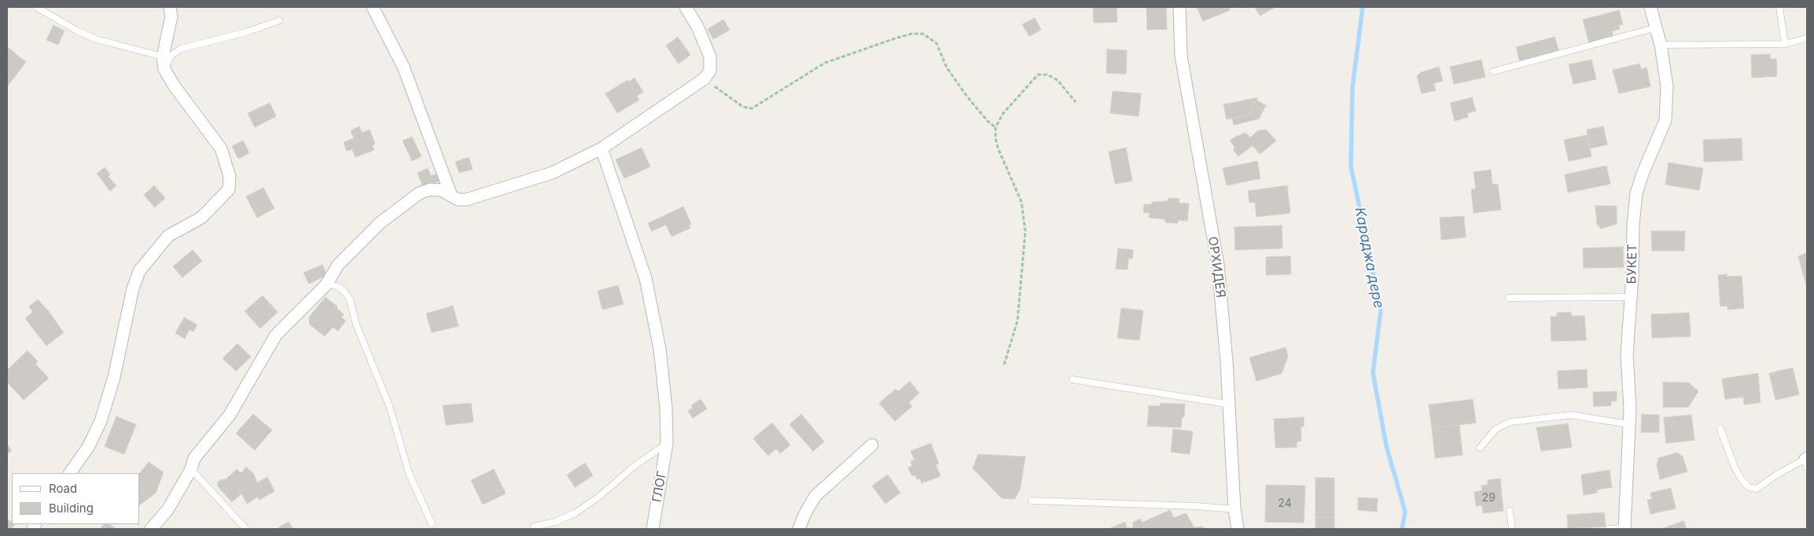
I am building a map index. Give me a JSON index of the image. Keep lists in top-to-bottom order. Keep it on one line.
{"streets":{"street":["БУКЕТ","ОРХИДЕЯ","ГЛОГ"]},"water":["Караджа дере"],"house_numbers":["29","24"],"legend":["Road","Building"]}
